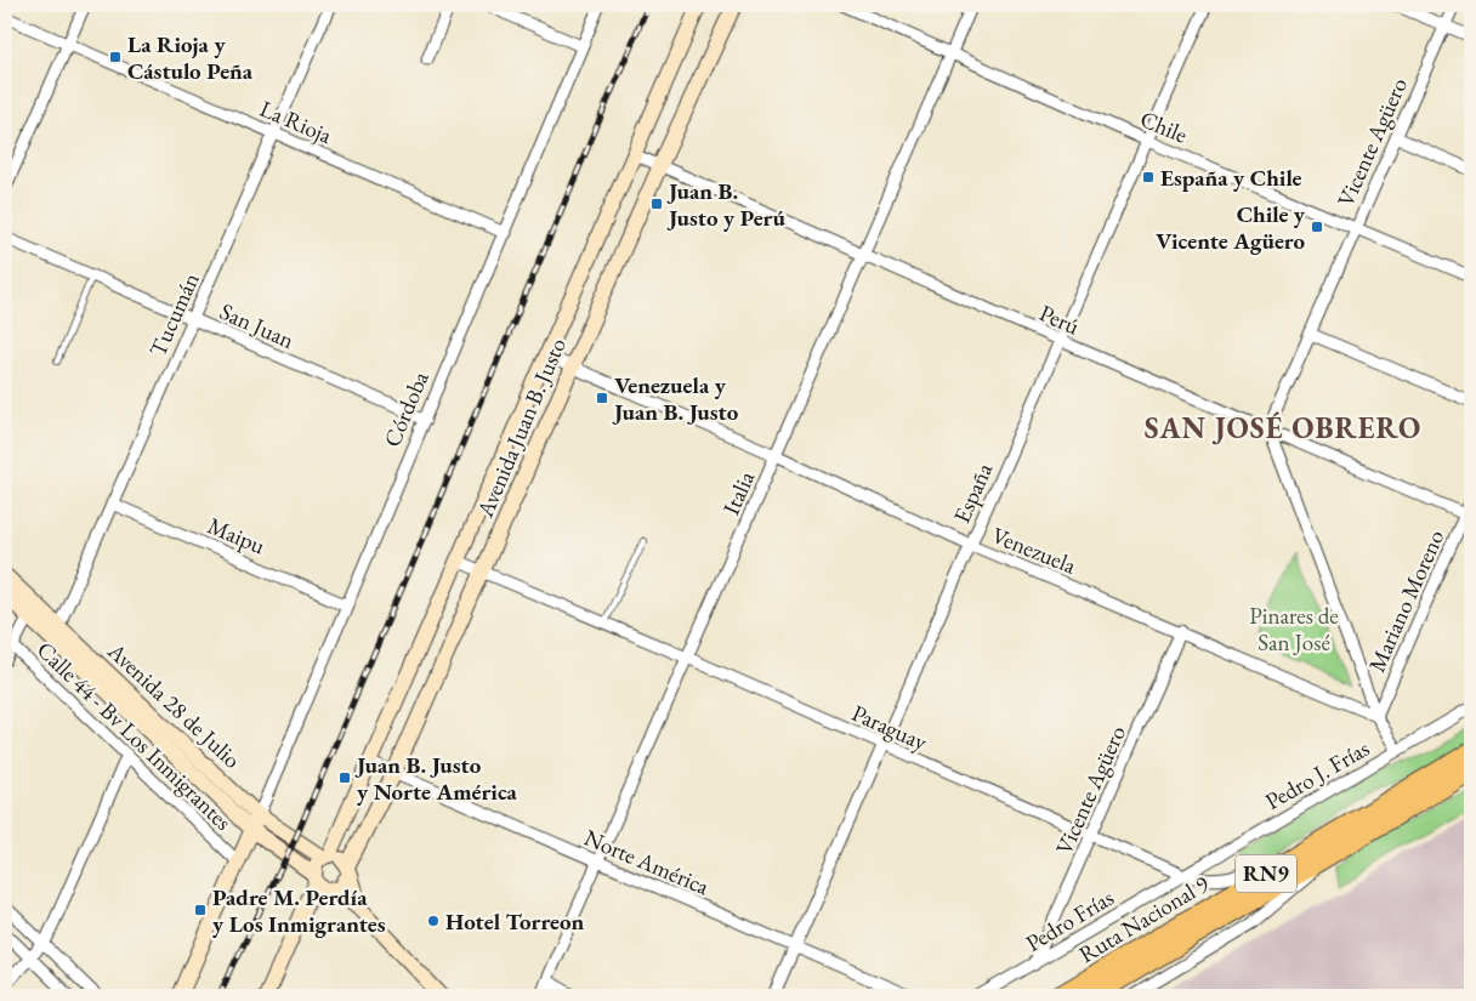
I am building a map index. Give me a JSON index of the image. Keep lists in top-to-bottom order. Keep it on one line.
{"streets":{"highway":["RN9","Ruta Nacional 9"],"main road":["Córdoba","Avenida Juan B. Justo","Avenida 28 de Julio"],"street":["La Rioja","Chile","Vicente Agüero","Tucumán","Perú","San Juan","Italia","España","Maipu","Venezuela","Mariano Moreno","Paraguay","Calle 44 - Bv Los Inmigrantes","Pedro J. Frías","Norte América","Pedro Frías"]},"crossings":[["La Rioja","Tucumán"],["La Rioja","Córdoba"],["Chile","Vicente Agüero"],["Chile","Italia"],["Chile","España"],["Vicente Agüero","Perú"],["Vicente Agüero","Venezuela"],["Vicente Agüero","Paraguay"],["Vicente Agüero","Pedro Frías"],["Tucumán","San Juan"],["Tucumán","Maipu"],["Tucumán","Avenida 28 de Julio"],["Perú","Avenida Juan B. Justo"],["Perú","Italia"],["Perú","España"],["Perú","Mariano Moreno"],["San Juan","Córdoba"],["Córdoba","Maipu"],["Córdoba","Avenida 28 de Julio"],["Córdoba","Calle 44 - Bv Los Inmigrantes"],["Avenida Juan B. Justo","Venezuela"],["Avenida Juan B. Justo","Avenida 28 de Julio"],["Avenida Juan B. Justo","Paraguay"],["Avenida Juan B. Justo","Norte América"],["Italia","Venezuela"],["Italia","Paraguay"],["Italia","Norte América"],["España","Venezuela"],["España","Paraguay"],["España","Norte América"],["Venezuela","Mariano Moreno"],["Paraguay","Pedro J. Frías"],["Paraguay","Ruta Nacional 9"],["Paraguay","Pedro Frías"],["Pedro J. Frías","Pedro Frías"]],"districts":["SAN JOSÉ OBRERO"],"parks":["Pinares de San José"],"places":{"transit":["La Rioja y Cástulo Peña","España y Chile","Juan B. Justo y Perú","Chile y Vicente Agüero","Venezuela y Juan B. Justo","Juan B. Justo y Norte América","Padre M. Perdía y Los Inmigrantes"],"other":["Hotel Torreon"]}}
